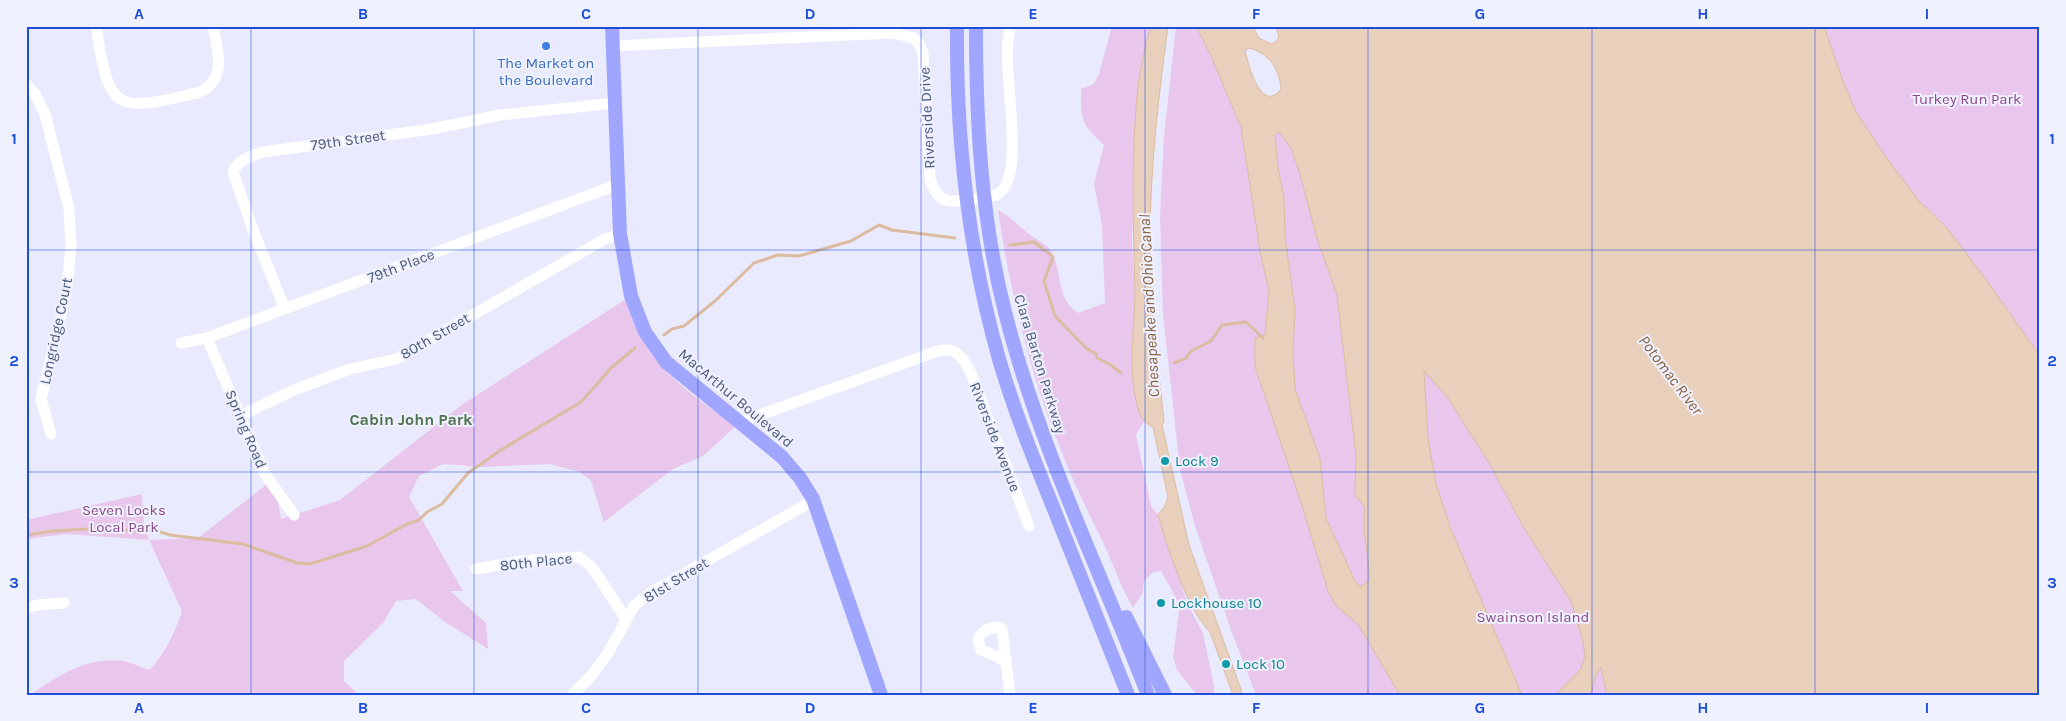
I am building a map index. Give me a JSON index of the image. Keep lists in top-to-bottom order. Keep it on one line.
{"streets":{"main road":["Clara Barton Parkway","MacArthur Boulevard"],"street":["Riverside Drive","79th Street","79th Place","Longridge Court","80th Street","Spring Road","Riverside Avenue","80th Place","81st Street"]},"crossings":[["79th Street","79th Place"],["79th Street","MacArthur Boulevard"],["79th Place","MacArthur Boulevard"],["79th Place","Spring Road"],["80th Street","MacArthur Boulevard"],["80th Street","Spring Road"],["MacArthur Boulevard","Riverside Avenue"],["MacArthur Boulevard","81st Street"],["80th Place","81st Street"]],"districts":["Cabin John Park"],"water":["Chesapeake and Ohio Canal","Potomac River"],"parks":["Turkey Run Park","Seven Locks Local Park","Swainson Island"],"places":["The Market on the Boulevard","Lock 9","Lockhouse 10","Lock 10"],"grid":{"columns":["A","B","C","D","E","F","G","H","I"],"rows":["1","2","3"]}}
